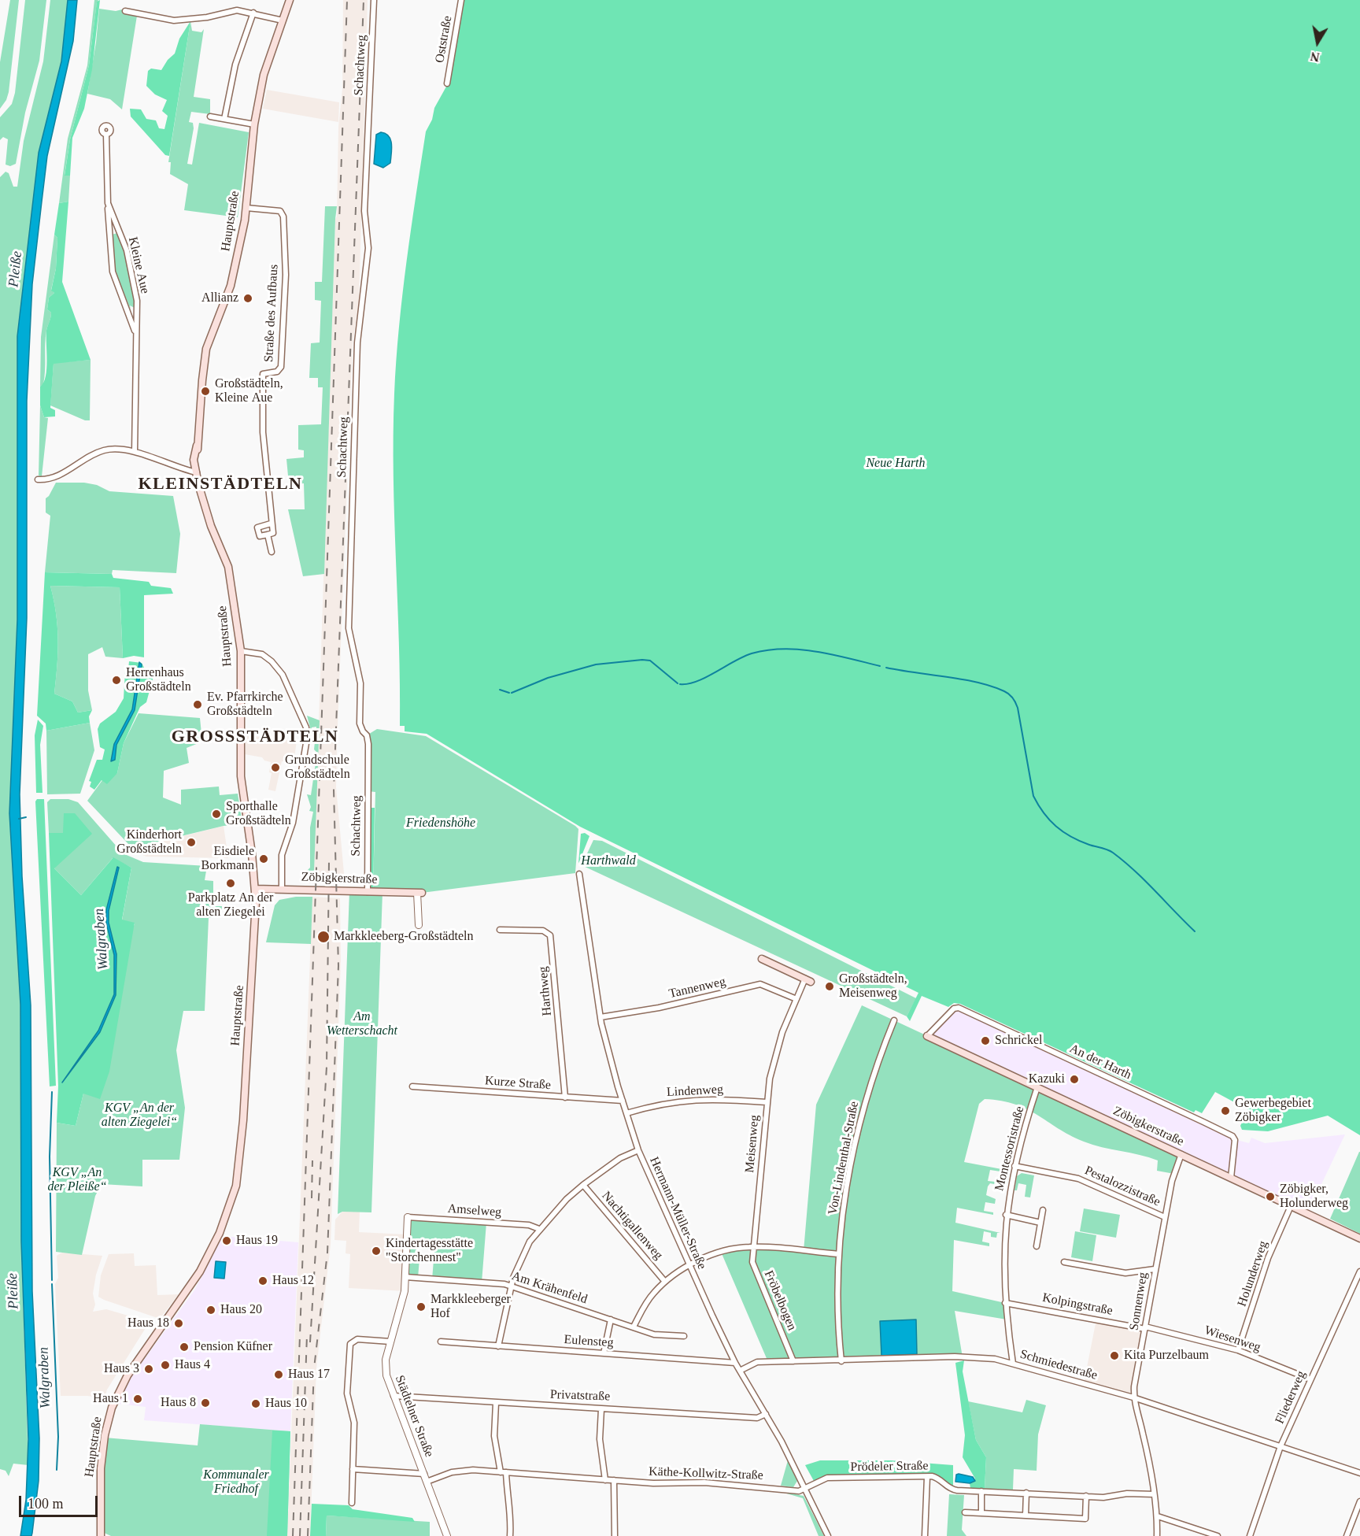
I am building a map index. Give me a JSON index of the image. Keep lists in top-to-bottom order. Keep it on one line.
{"streets":{"main road":["Hauptstraße","Zöbigkerstraße"],"street":["Oststraße","Schachtweg","Kleine Aue","Straße des Aufbaus","Tannenweg","Harthweg","An der Harth","Kurze Straße","Lindenweg","Meisenweg","Montessoristraße","Von-Lindenthal-Straße","Pestalozzistraße","Amselweg","Hermann-Müller-Straße","Nachtigallenweg","Holunderweg","Am Krähenfeld","Fröbelbogen","Sonnenweg","Kolpingstraße","Wiesenweg","Eulensteg","Schmiedestraße","Privatstraße","Fliederweg","Städtelner Straße","Prödeler Straße","Käthe-Kollwitz-Straße"]},"crossings":[["Schachtweg","Zöbigkerstraße"],["Hauptstraße","Straße des Aufbaus"],["Hauptstraße","Zöbigkerstraße"],["Zöbigkerstraße","An der Harth"],["Zöbigkerstraße","Montessoristraße"],["Zöbigkerstraße","Holunderweg"],["Zöbigkerstraße","Sonnenweg"],["Tannenweg","Meisenweg"],["Tannenweg","Hermann-Müller-Straße"],["Harthweg","Kurze Straße"],["Kurze Straße","Hermann-Müller-Straße"],["Lindenweg","Meisenweg"],["Lindenweg","Hermann-Müller-Straße"],["Meisenweg","Fröbelbogen"],["Montessoristraße","Pestalozzistraße"],["Montessoristraße","Kolpingstraße"],["Montessoristraße","Schmiedestraße"],["Von-Lindenthal-Straße","Fröbelbogen"],["Von-Lindenthal-Straße","Schmiedestraße"],["Pestalozzistraße","Sonnenweg"],["Amselweg","Städtelner Straße"],["Hermann-Müller-Straße","Eulensteg"],["Hermann-Müller-Straße","Schmiedestraße"],["Hermann-Müller-Straße","Privatstraße"],["Hermann-Müller-Straße","Prödeler Straße"],["Hermann-Müller-Straße","Käthe-Kollwitz-Straße"],["Holunderweg","Wiesenweg"],["Am Krähenfeld","Städtelner Straße"],["Fröbelbogen","Schmiedestraße"],["Sonnenweg","Kolpingstraße"],["Sonnenweg","Wiesenweg"],["Sonnenweg","Schmiedestraße"],["Sonnenweg","Prödeler Straße"],["Kolpingstraße","Wiesenweg"],["Wiesenweg","Fliederweg"],["Schmiedestraße","Fliederweg"],["Privatstraße","Städtelner Straße"],["Städtelner Straße","Käthe-Kollwitz-Straße"],["Prödeler Straße","Käthe-Kollwitz-Straße"]],"districts":["KLEINSTÄDTELN","GROSSSTÄDTELN"],"water":["Pleiße","Walgraben"],"parks":["Neue Harth","Friedenshöhe","Harthwald","Am Wetterschacht","KGV „An der alten Ziegelei“","KGV „An der Pleiße“","Kommunaler Friedhof"],"places":["Allianz","Großstädteln, Kleine Aue","Herrenhaus Großstädteln","Ev. Pfarrkirche Großstädteln","Grundschule Großstädteln","Sporthalle Großstädteln","Kinderhort Großstädteln","Eisdiele Borkmann","Parkplatz An der alten Ziegelei","Markkleeberg-Großstädteln","Großstädteln, Meisenweg","Schrickel","Kazuki","Gewerbegebiet Zöbigker","Zöbigker, Holunderweg","Haus 19","Kindertagesstätte \"Storchennest\"","Haus 12","Markkleeberger Hof","Haus 20","Haus 18","Pension Küfner","Kita Purzelbaum","Haus 4","Haus 3","Haus 17","Haus 1","Haus 8","Haus 10"],"scale_bar":"100 m","north":"bottom"}
